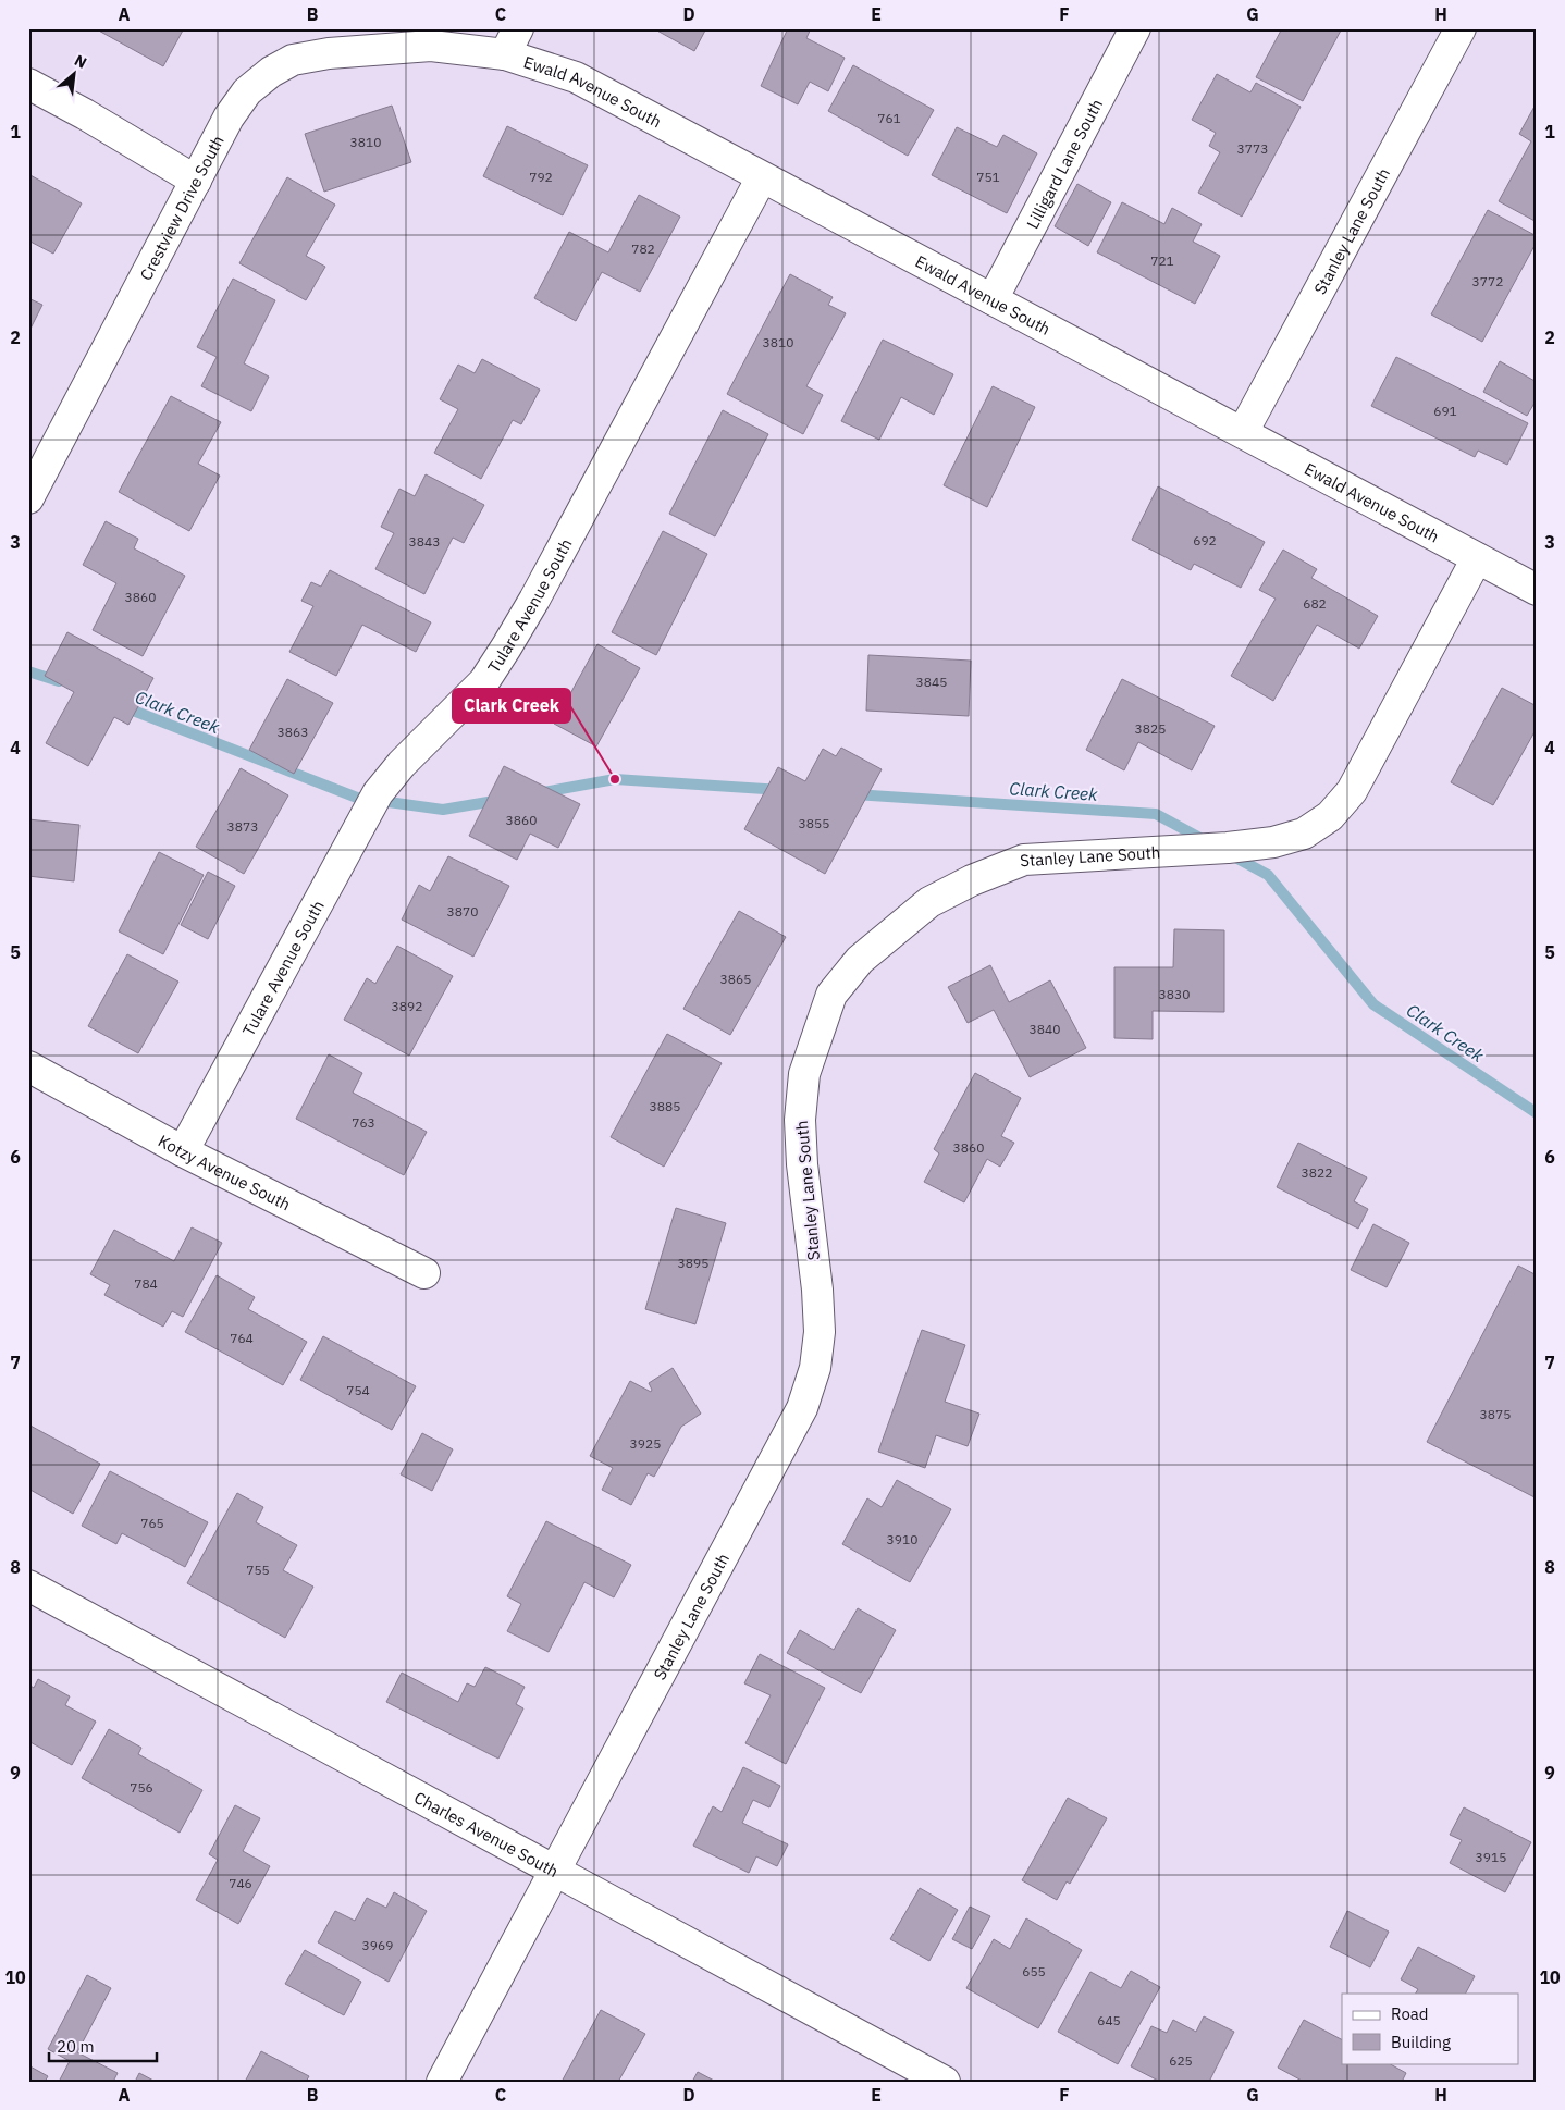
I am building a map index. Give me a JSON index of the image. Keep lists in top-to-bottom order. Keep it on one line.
{"streets":{"street":["Ewald Avenue South","Lilligard Lane South","Crestview Drive South","Stanley Lane South","Tulare Avenue South","Kotzy Avenue South","Charles Avenue South"]},"crossings":[["Ewald Avenue South","Lilligard Lane South"],["Ewald Avenue South","Crestview Drive South"],["Ewald Avenue South","Stanley Lane South"],["Ewald Avenue South","Tulare Avenue South"],["Stanley Lane South","Charles Avenue South"],["Tulare Avenue South","Kotzy Avenue South"]],"water":["Clark Creek"],"places":["Clark Creek"],"house_numbers":["761","3810","3773","792","751","782","721","3772","3810","691","692","3843","3860","682","3845","3825","3863","3860","3855","3873","3870","3865","3830","3892","3840","3885","763","3860","3822","3895","784","764","754","3875","3925","765","3910","755","756","3915","746","3969","655","645","625"],"legend":["Road","Building"],"scale_bar":"20 m","north":"top right","grid":{"columns":["A","B","C","D","E","F","G","H"],"rows":["1","2","3","4","5","6","7","8","9","10"]}}
